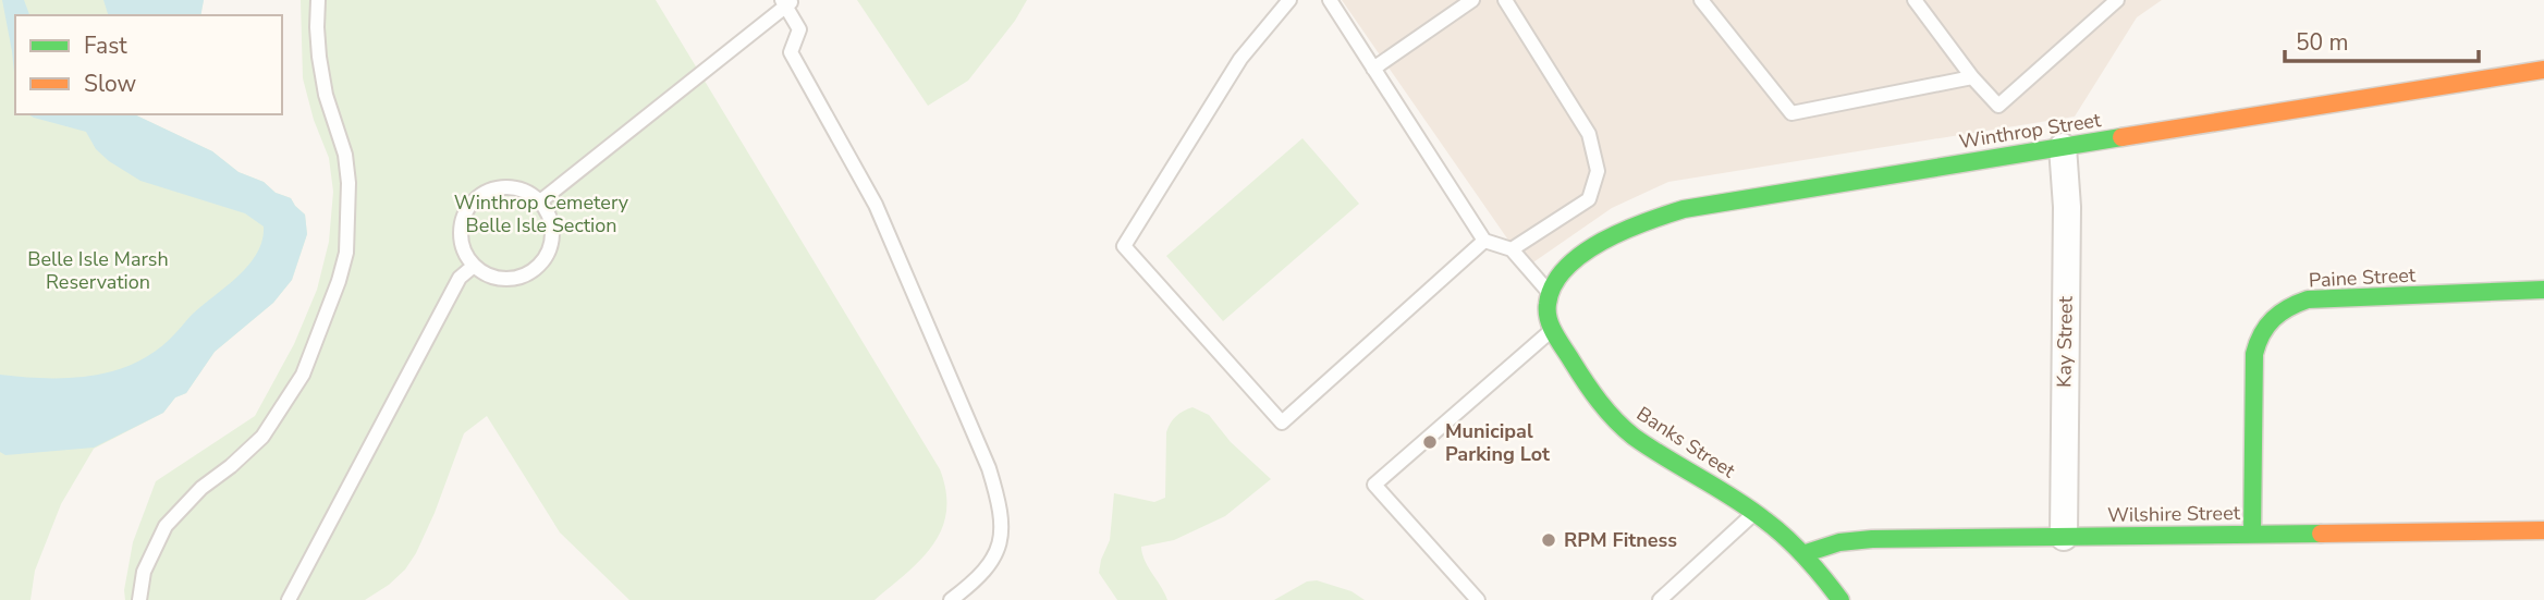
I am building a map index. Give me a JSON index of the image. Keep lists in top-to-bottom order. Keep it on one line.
{"streets":{"street":["Winthrop Street","Paine Street","Kay Street","Banks Street","Wilshire Street"]},"crossings":[["Winthrop Street","Kay Street"],["Winthrop Street","Banks Street"],["Paine Street","Wilshire Street"],["Kay Street","Wilshire Street"],["Banks Street","Wilshire Street"]],"parks":["Winthrop Cemetery Belle Isle Section","Belle Isle Marsh Reservation"],"places":["Municipal Parking Lot","RPM Fitness"],"legend":["Fast","Slow"],"scale_bar":"50 m"}
